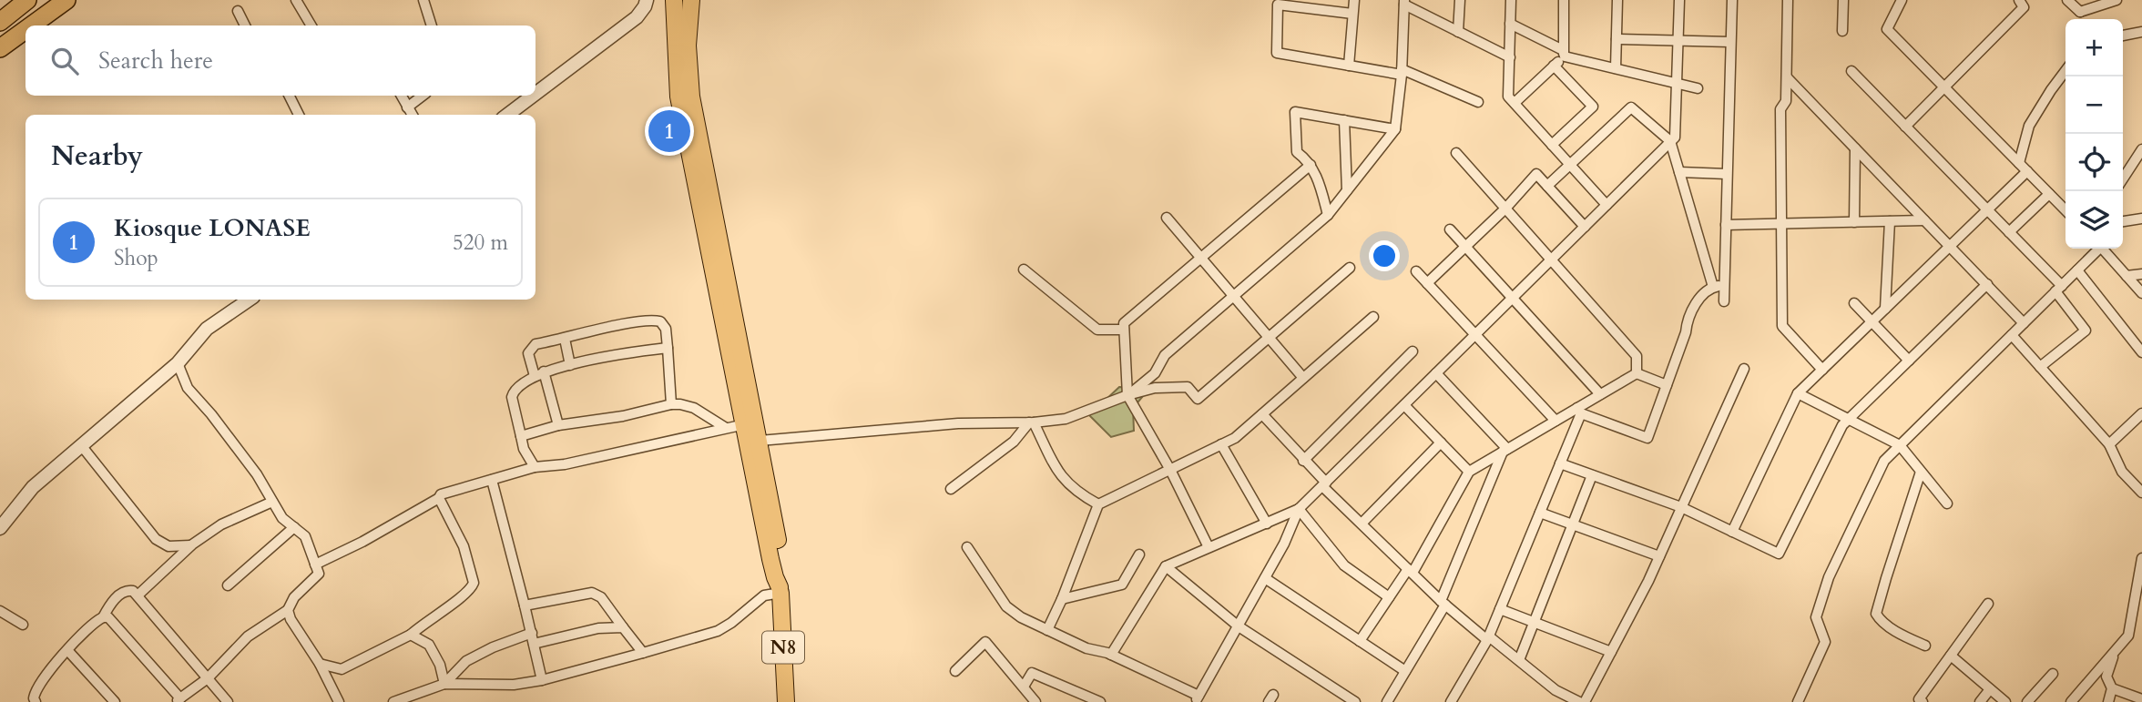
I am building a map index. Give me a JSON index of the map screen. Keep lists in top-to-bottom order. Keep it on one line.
{"streets":{"main road":["N8"]},"page":{"map_buttons":["+","−"],"search":"Search here","pins":"1","heading":"Nearby","list":[{"mark":"1","name":"Kiosque LONASE","note":"Shop","value":"520 m"}]}}
